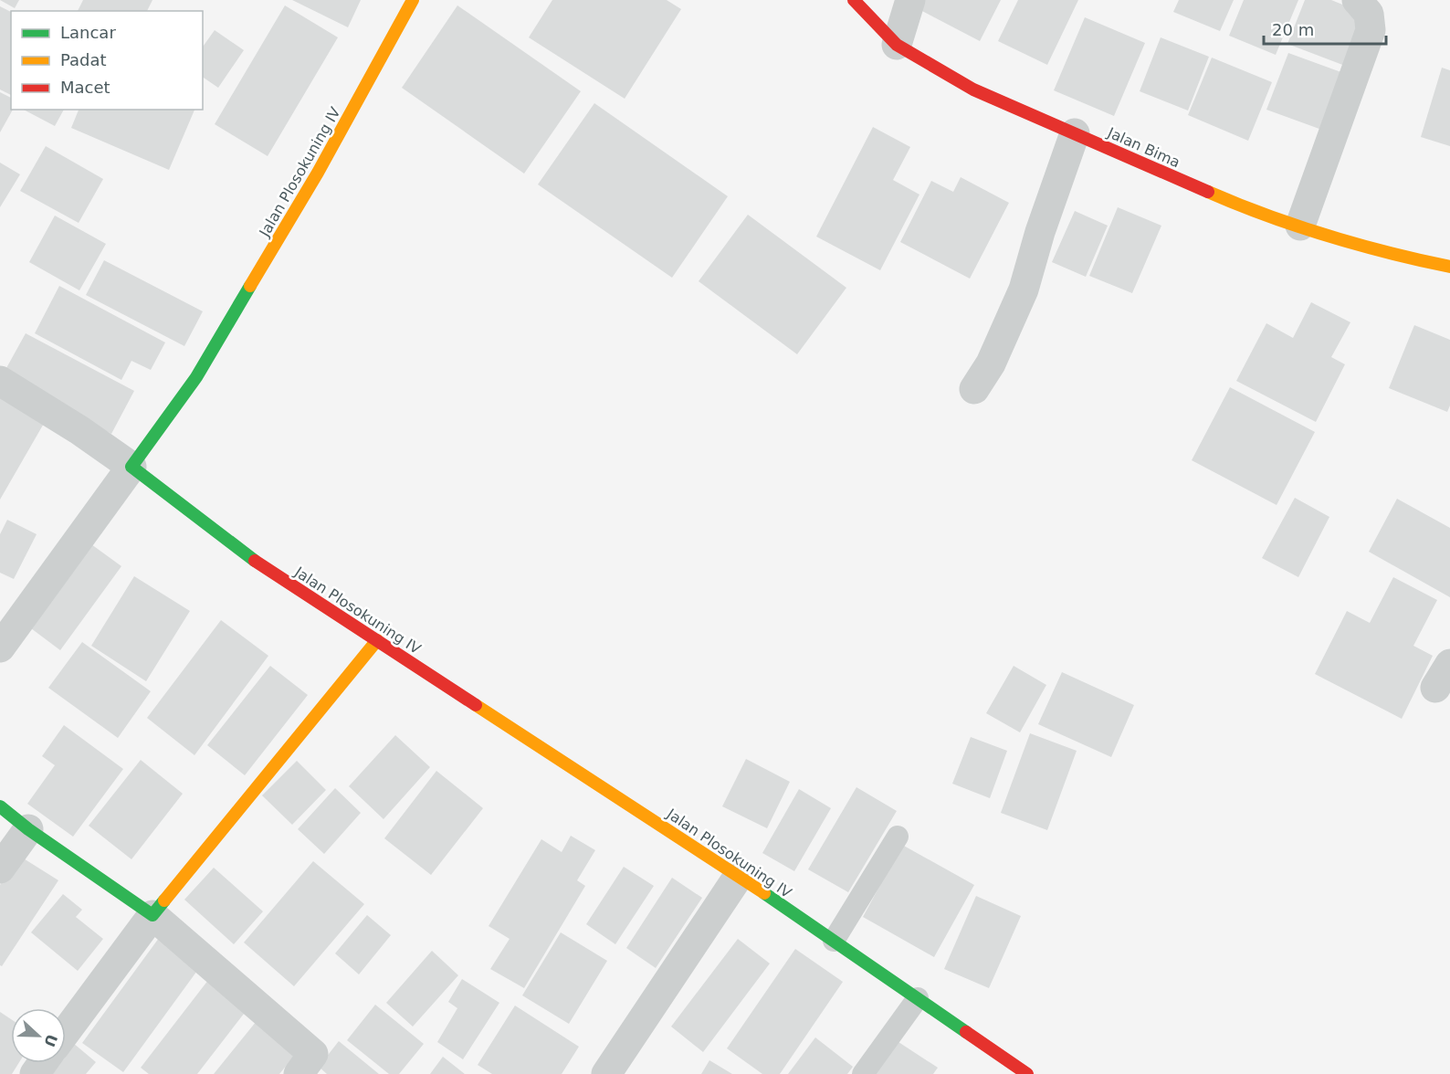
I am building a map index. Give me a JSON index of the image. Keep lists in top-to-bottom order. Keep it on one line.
{"streets":{"street":["Jalan Bima","Jalan Plosokuning IV"]},"legend":["Lancar","Padat","Macet"],"scale_bar":"20 m","north":"right"}
